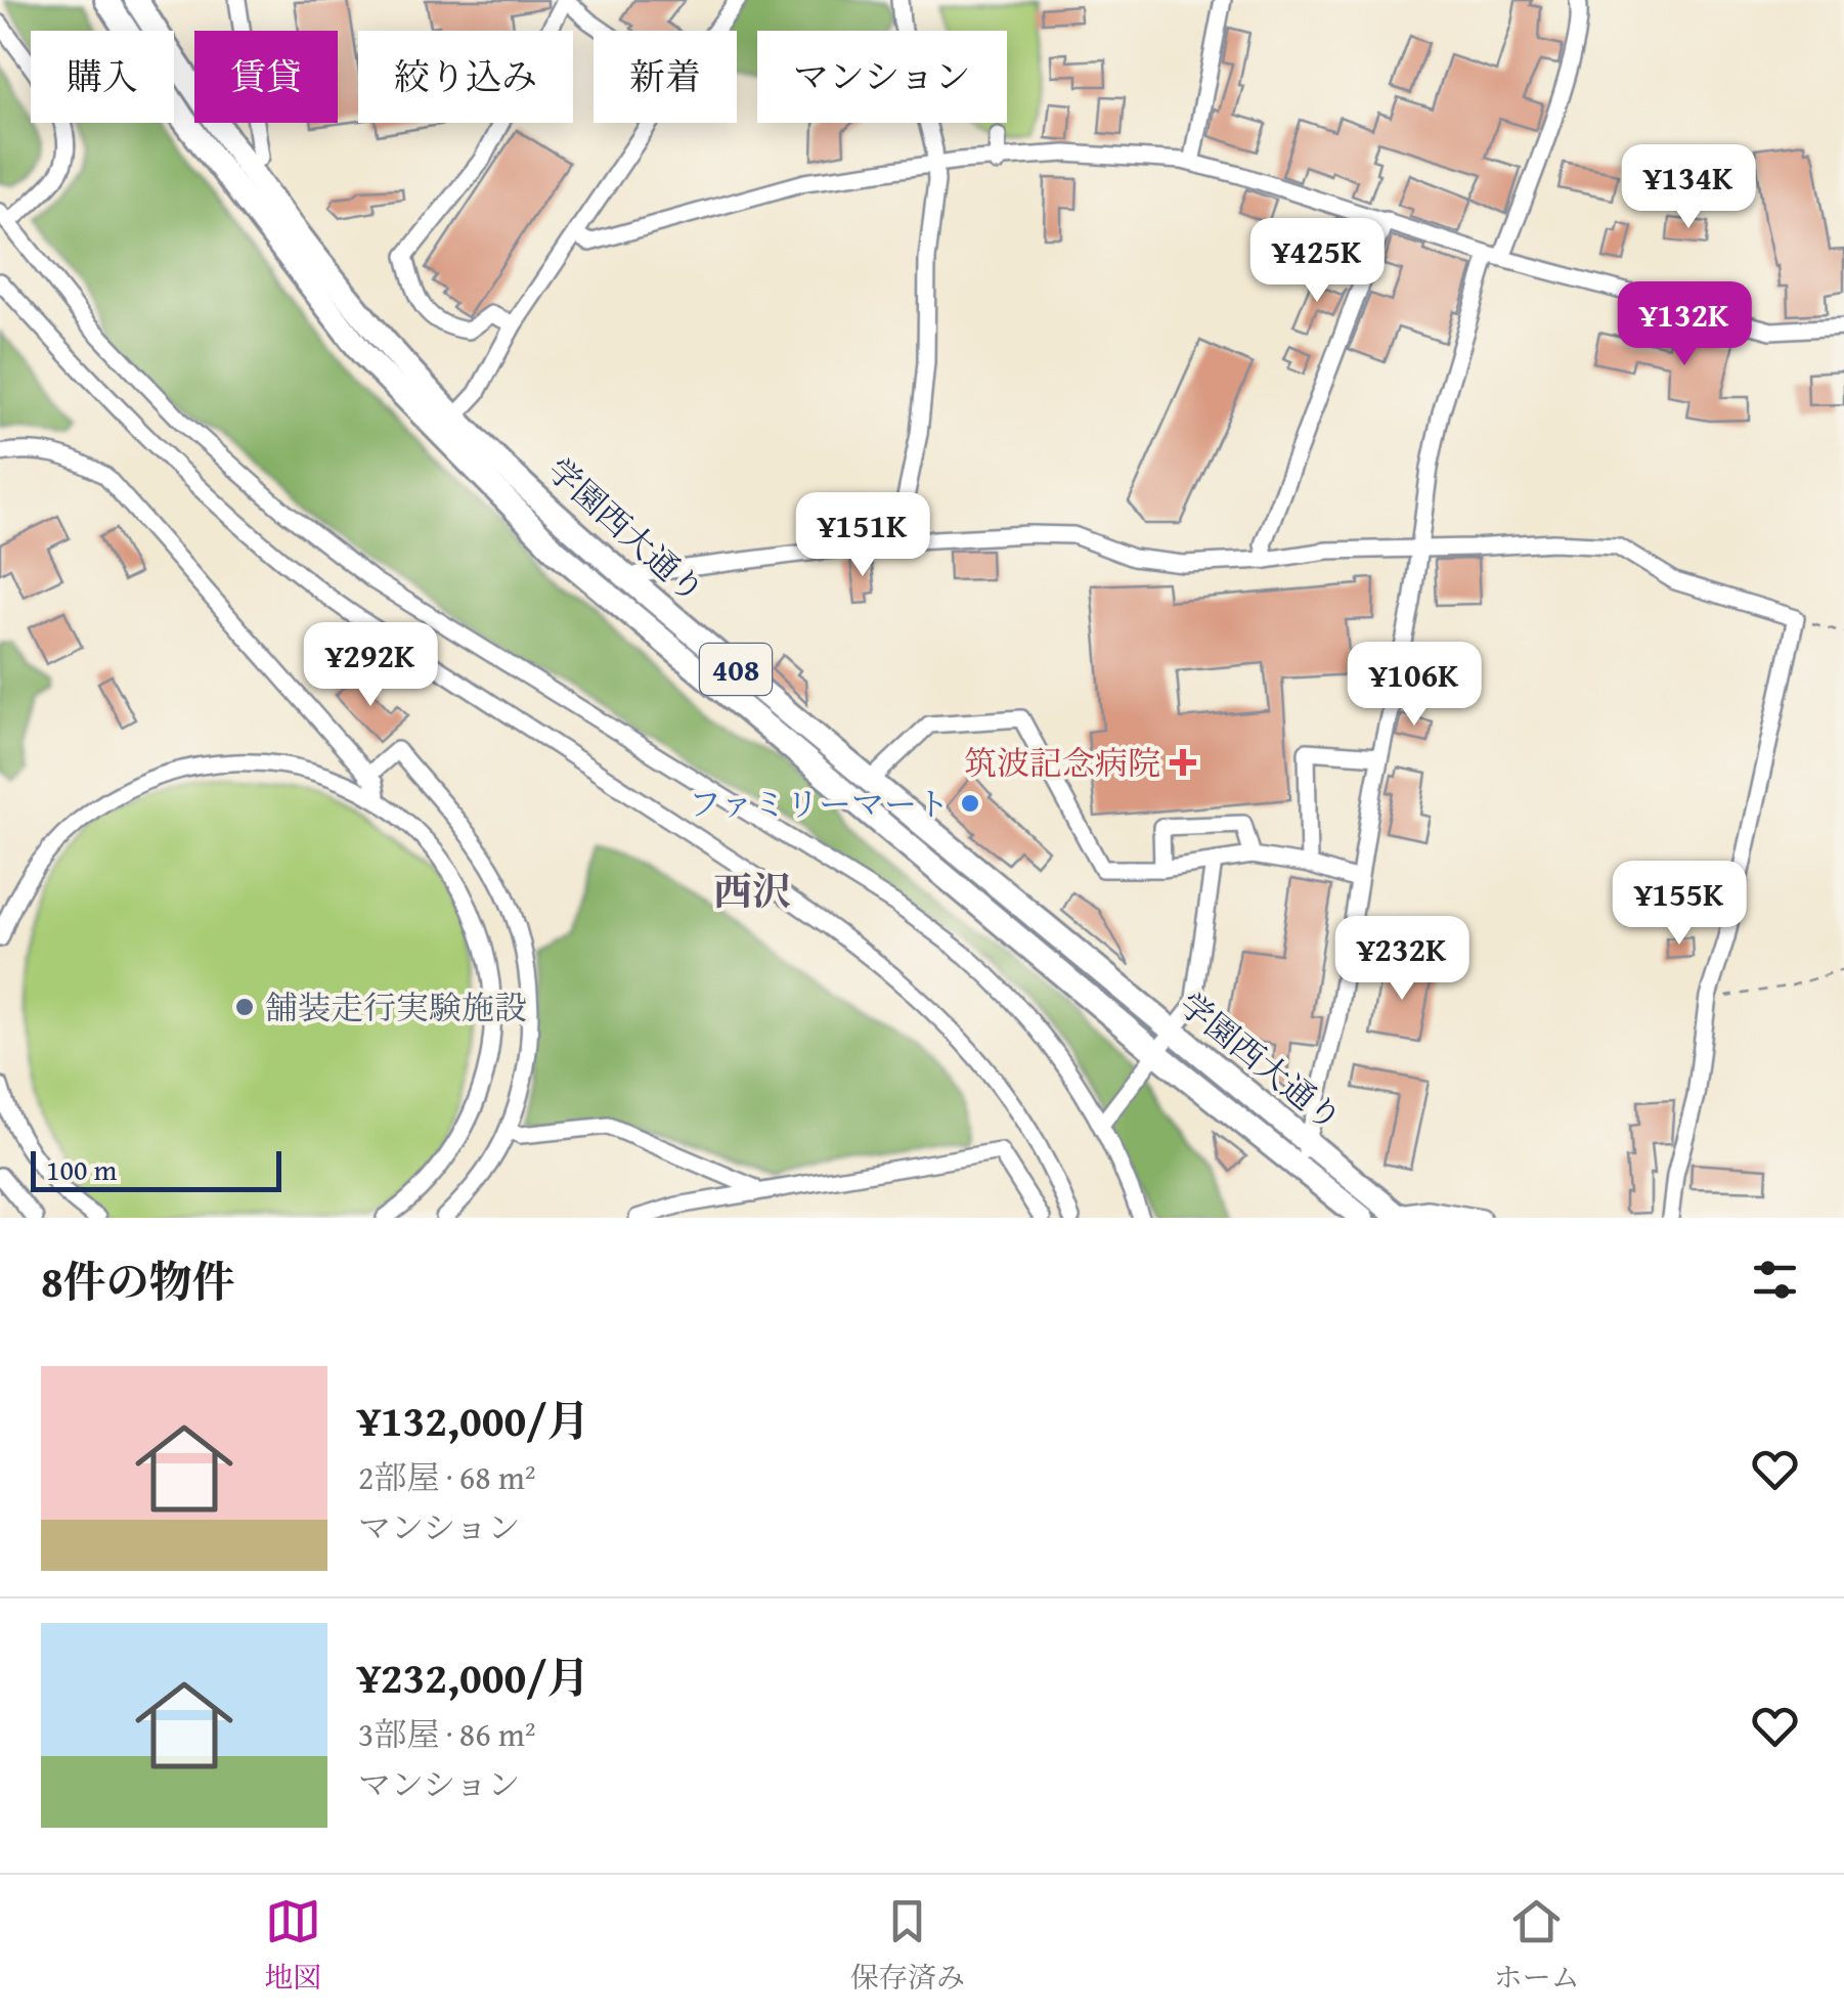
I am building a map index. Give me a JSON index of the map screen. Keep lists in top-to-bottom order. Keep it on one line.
{"streets":{"highway":["学園西大通り","408"]},"districts":["西沢"],"places":{"health":["筑波記念病院"],"other":["ファミリーマート","舗装走行実験施設"]},"scale_bar":"100 m","page":{"chip":["購入","賃貸","絞り込み","新着","マンション"],"price":["¥134K","¥425K","¥132K","¥151K","¥292K","¥106K","¥155K","¥232K"],"scale":"100 m","heading":"8件の物件","list":[{"name":"¥132,000/月","note":"2部屋 · 68 m² · マンション"},{"name":"¥232,000/月","note":"3部屋 · 86 m² · マンション"}],"tabs":["地図","保存済み","ホーム"]}}
